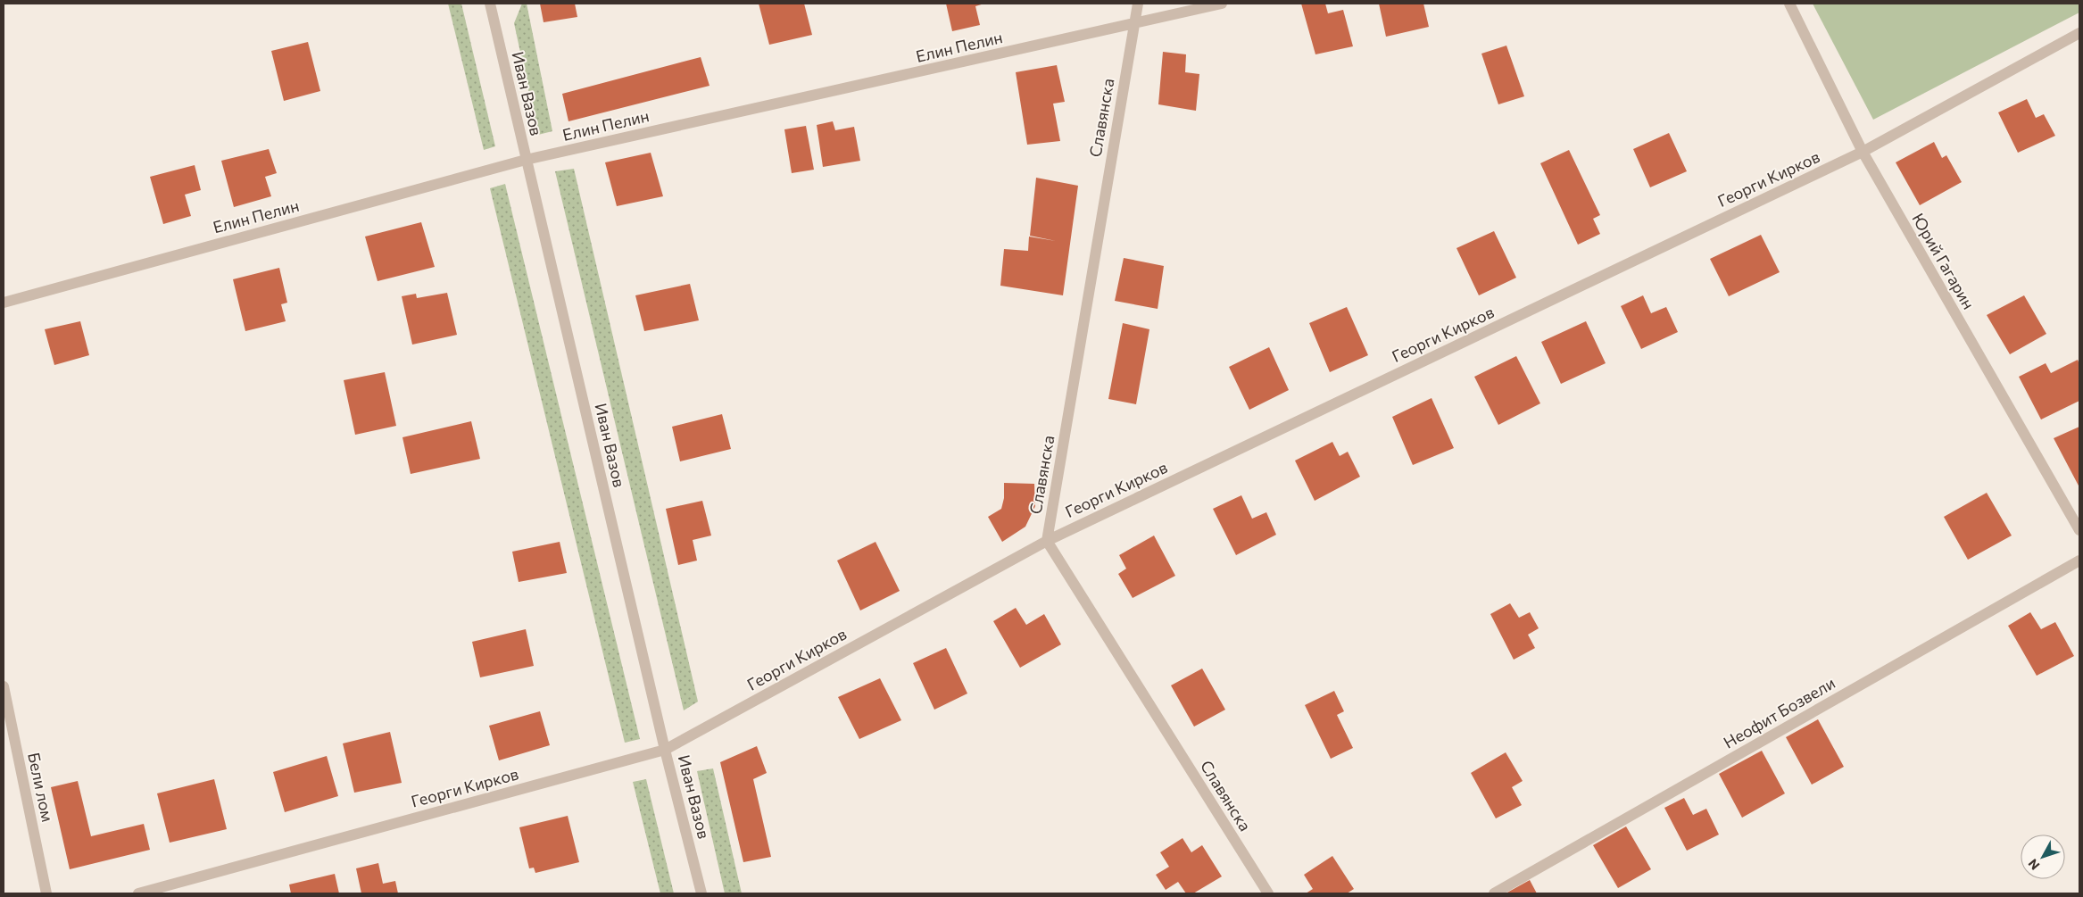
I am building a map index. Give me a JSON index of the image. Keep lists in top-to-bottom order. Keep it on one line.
{"streets":{"street":["Елин Пелин","Иван Вазов","Славянска","Георги Кирков","Юрий Гагарин","Неофит Бозвели","Бели лом"]},"crossings":[["Елин Пелин","Иван Вазов"],["Елин Пелин","Славянска"],["Иван Вазов","Георги Кирков"],["Славянска","Георги Кирков"],["Георги Кирков","Юрий Гагарин"]],"north":"bottom left"}
